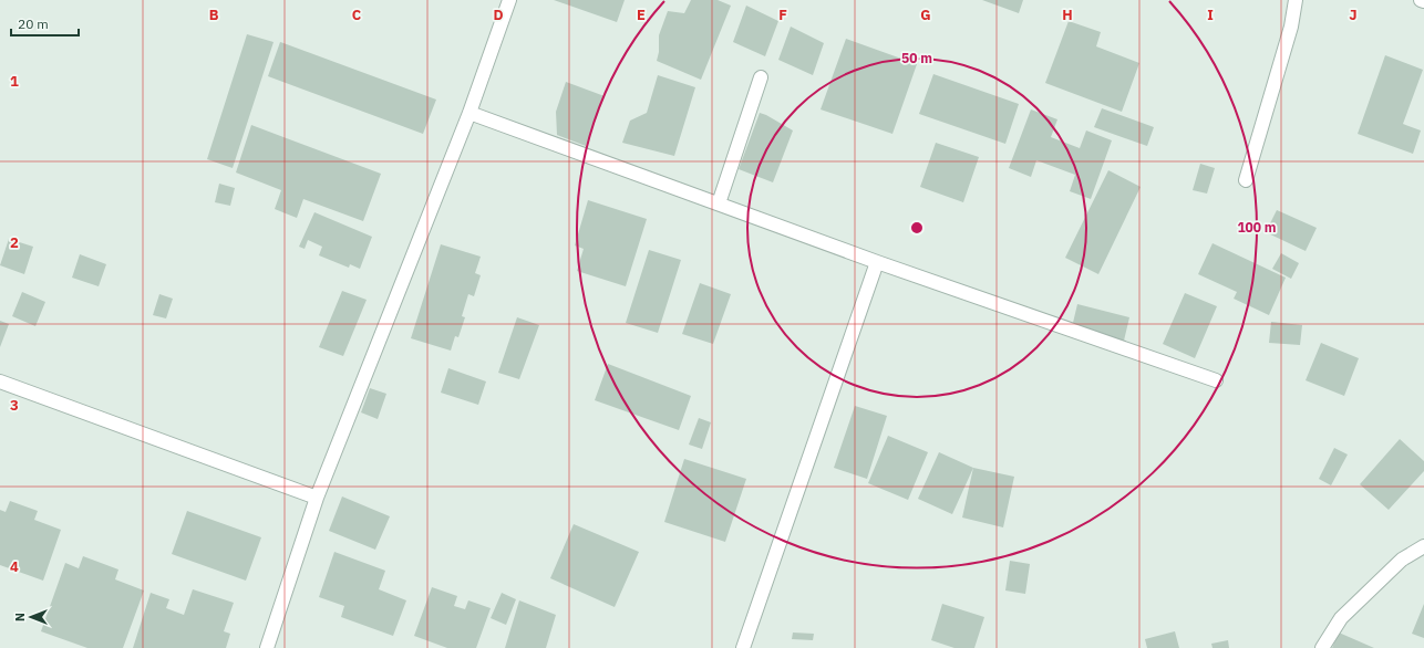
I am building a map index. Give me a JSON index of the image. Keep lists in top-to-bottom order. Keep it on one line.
{"scale_bar":"20 m","north":"left","grid":{"columns":["B","C","D","E","F","G","H","I","J"],"rows":["1","2","3","4"]},"rings":["50 m","100 m"]}
